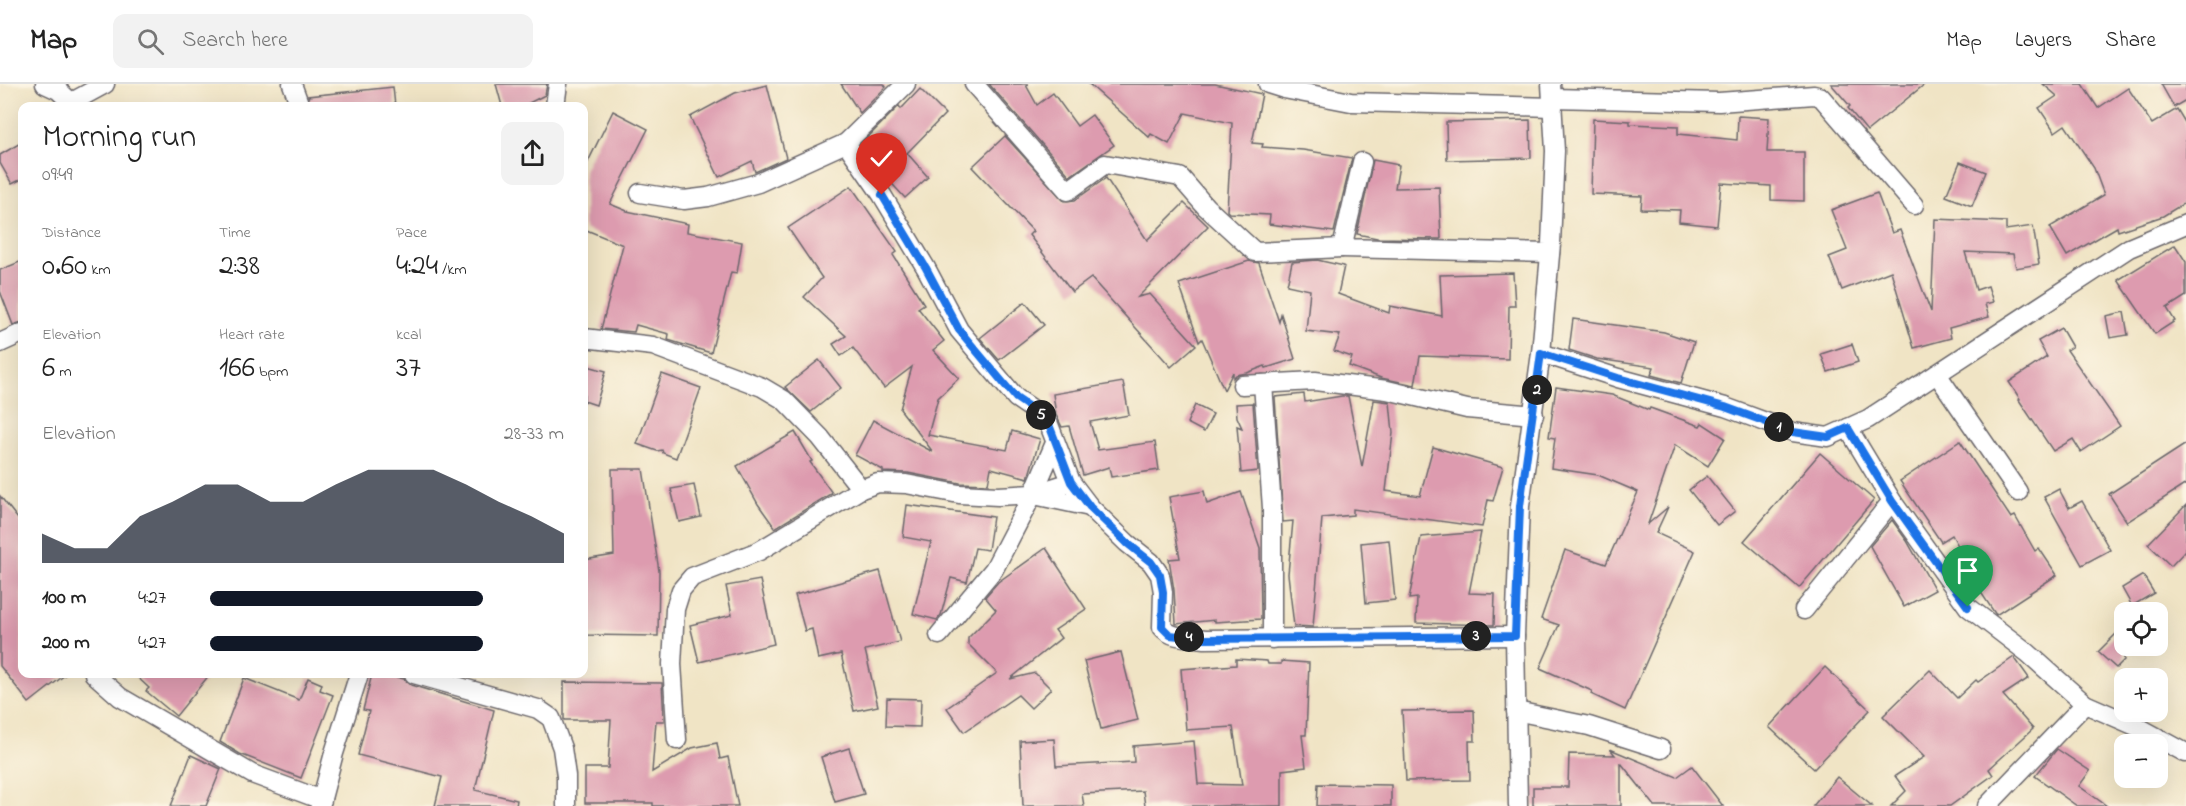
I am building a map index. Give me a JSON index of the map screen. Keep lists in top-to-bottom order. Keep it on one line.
{"page":{"header":"Map","search":"Search here","nav":["Map","Layers","Share"],"heading":["Morning run","09:49"],"stats":[["Distance","0.60 km"],["Time","2:38"],["Pace","4:24 /km"],["Elevation","6 m"],["Heart rate","166 bpm"],["kcal","37"]],"pins":["2","5","1","3","4"],"chart":["Elevation","28–33 m"],"list":[{"name":"100 m","note":"4:27"},{"name":"200 m","note":"4:27"}],"map_buttons":["+","−"]}}
